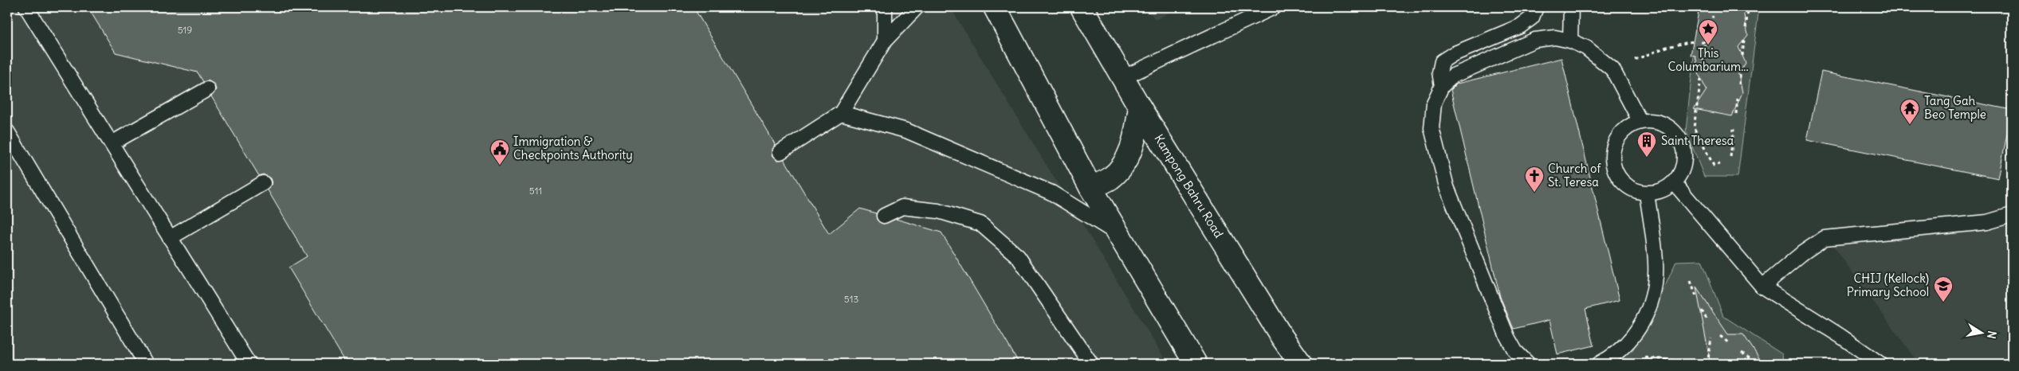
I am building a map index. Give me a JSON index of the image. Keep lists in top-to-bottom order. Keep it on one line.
{"streets":{"main road":["Kampong Bahru Road"]},"places":{"place":["This Columbarium..."],"temple":["Tang Gah Beo Temple"],"building":["Saint Theresa"],"public building":["Immigration & Checkpoints Authority"],"church":["Church of St. Teresa"],"school or university":["CHIJ (Kellock) Primary School"]},"house_numbers":["519","511","513"],"north":"right"}
